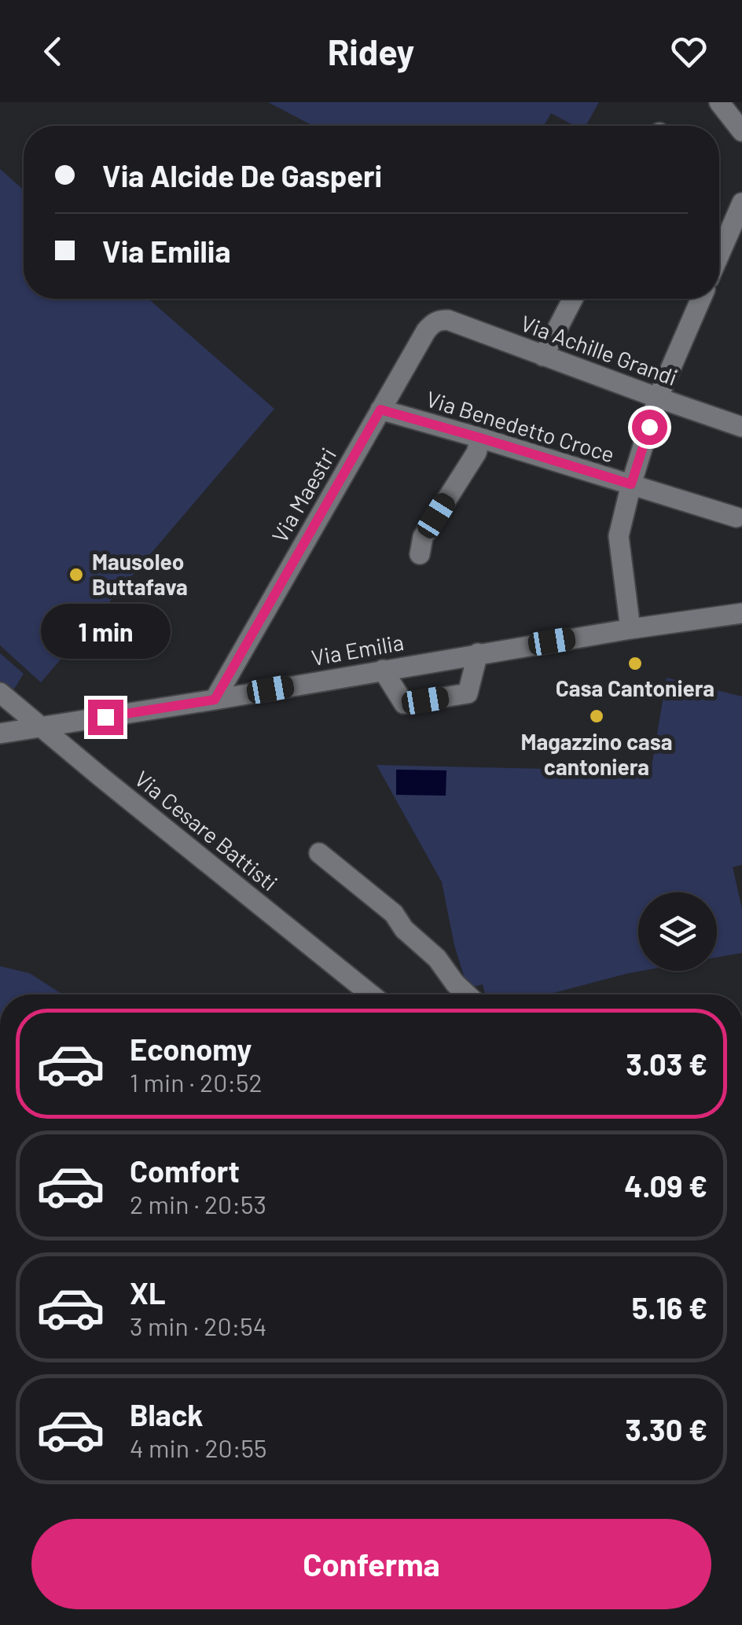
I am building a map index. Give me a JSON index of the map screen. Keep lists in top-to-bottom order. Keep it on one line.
{"streets":{"street":["Via Achille Grandi","Via Benedetto Croce","Via Maestri","Via Emilia","Via Cesare Battisti"]},"crossings":[["Via Achille Grandi","Via Maestri"],["Via Benedetto Croce","Via Maestri"],["Via Maestri","Via Emilia"],["Via Emilia","Via Cesare Battisti"]],"places":["Mausoleo Buttafava","Casa Cantoniera","Magazzino casa cantoniera"],"page":{"header":"Ridey","banner":["Via Alcide De Gasperi","Via Emilia"],"bubble":"1 min","list":[{"name":"Economy","note":"1 min · 20:52","value":"3.03 €"},{"name":"Comfort","note":"2 min · 20:53","value":"4.09 €"},{"name":"XL","note":"3 min · 20:54","value":"5.16 €"},{"name":"Black","note":"4 min · 20:55","value":"3.30 €"}],"buttons":"Conferma"}}
